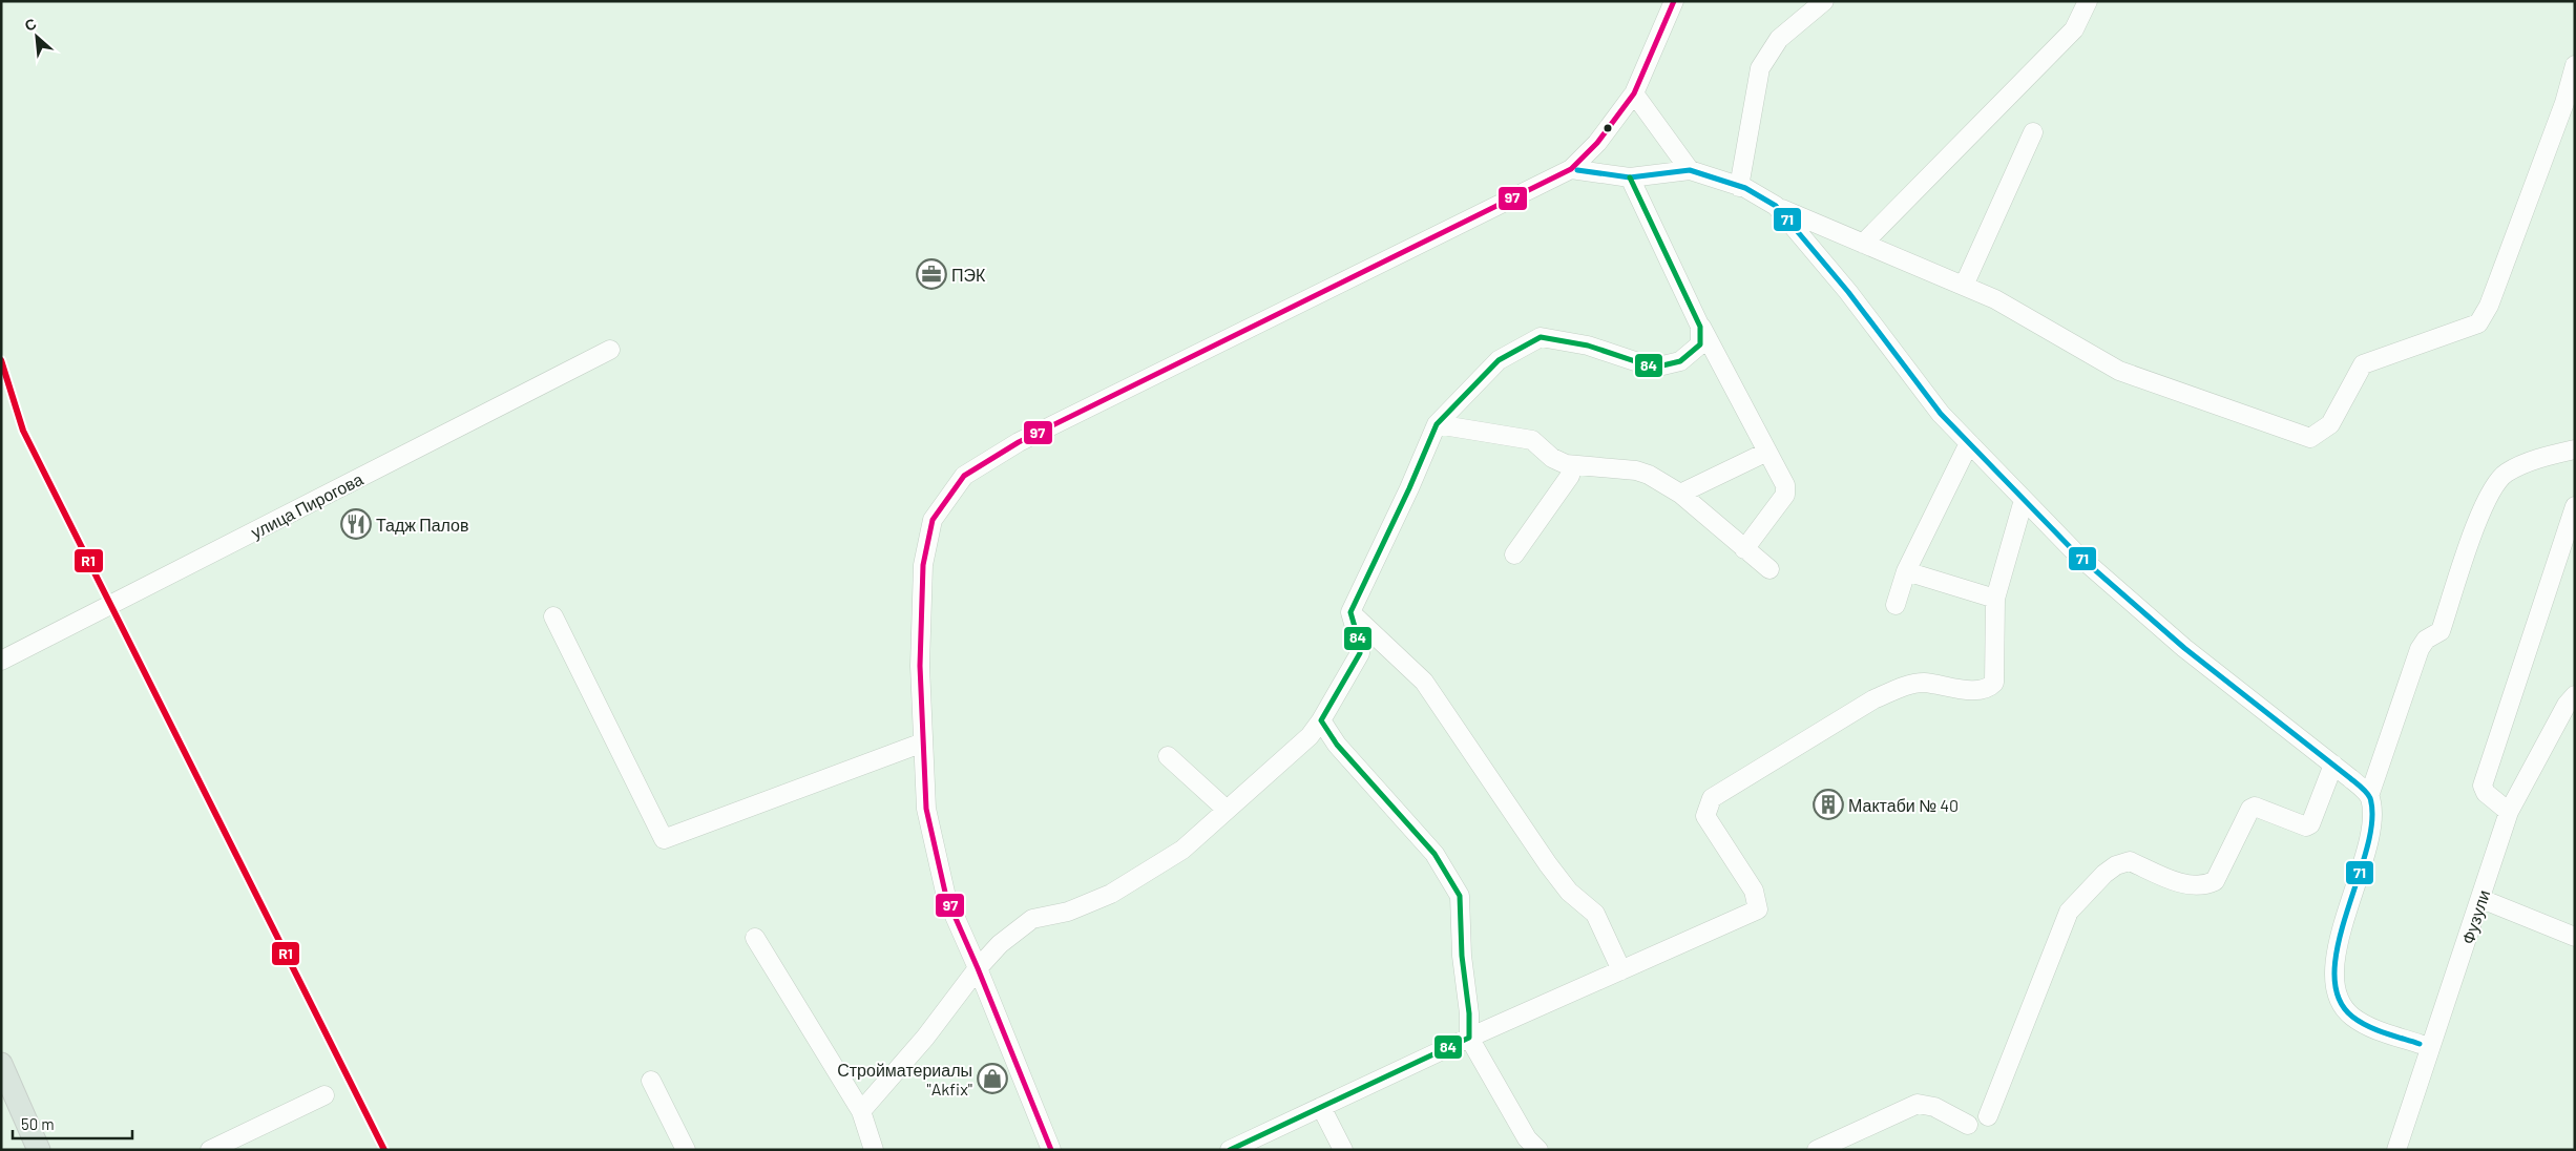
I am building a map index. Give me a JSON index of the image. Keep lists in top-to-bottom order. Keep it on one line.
{"streets":{"street":["улица Пирогова","Фузули"]},"places":{"office":["ПЭК"],"restaurant":["Тадж Палов"],"building":["Мактаби № 40"],"shop":["Стройматериалы \"Akfix\""]},"lines":["transit line 97","transit line 71","transit line 84","transit line R1"],"scale_bar":"50 m","north":"top left"}
